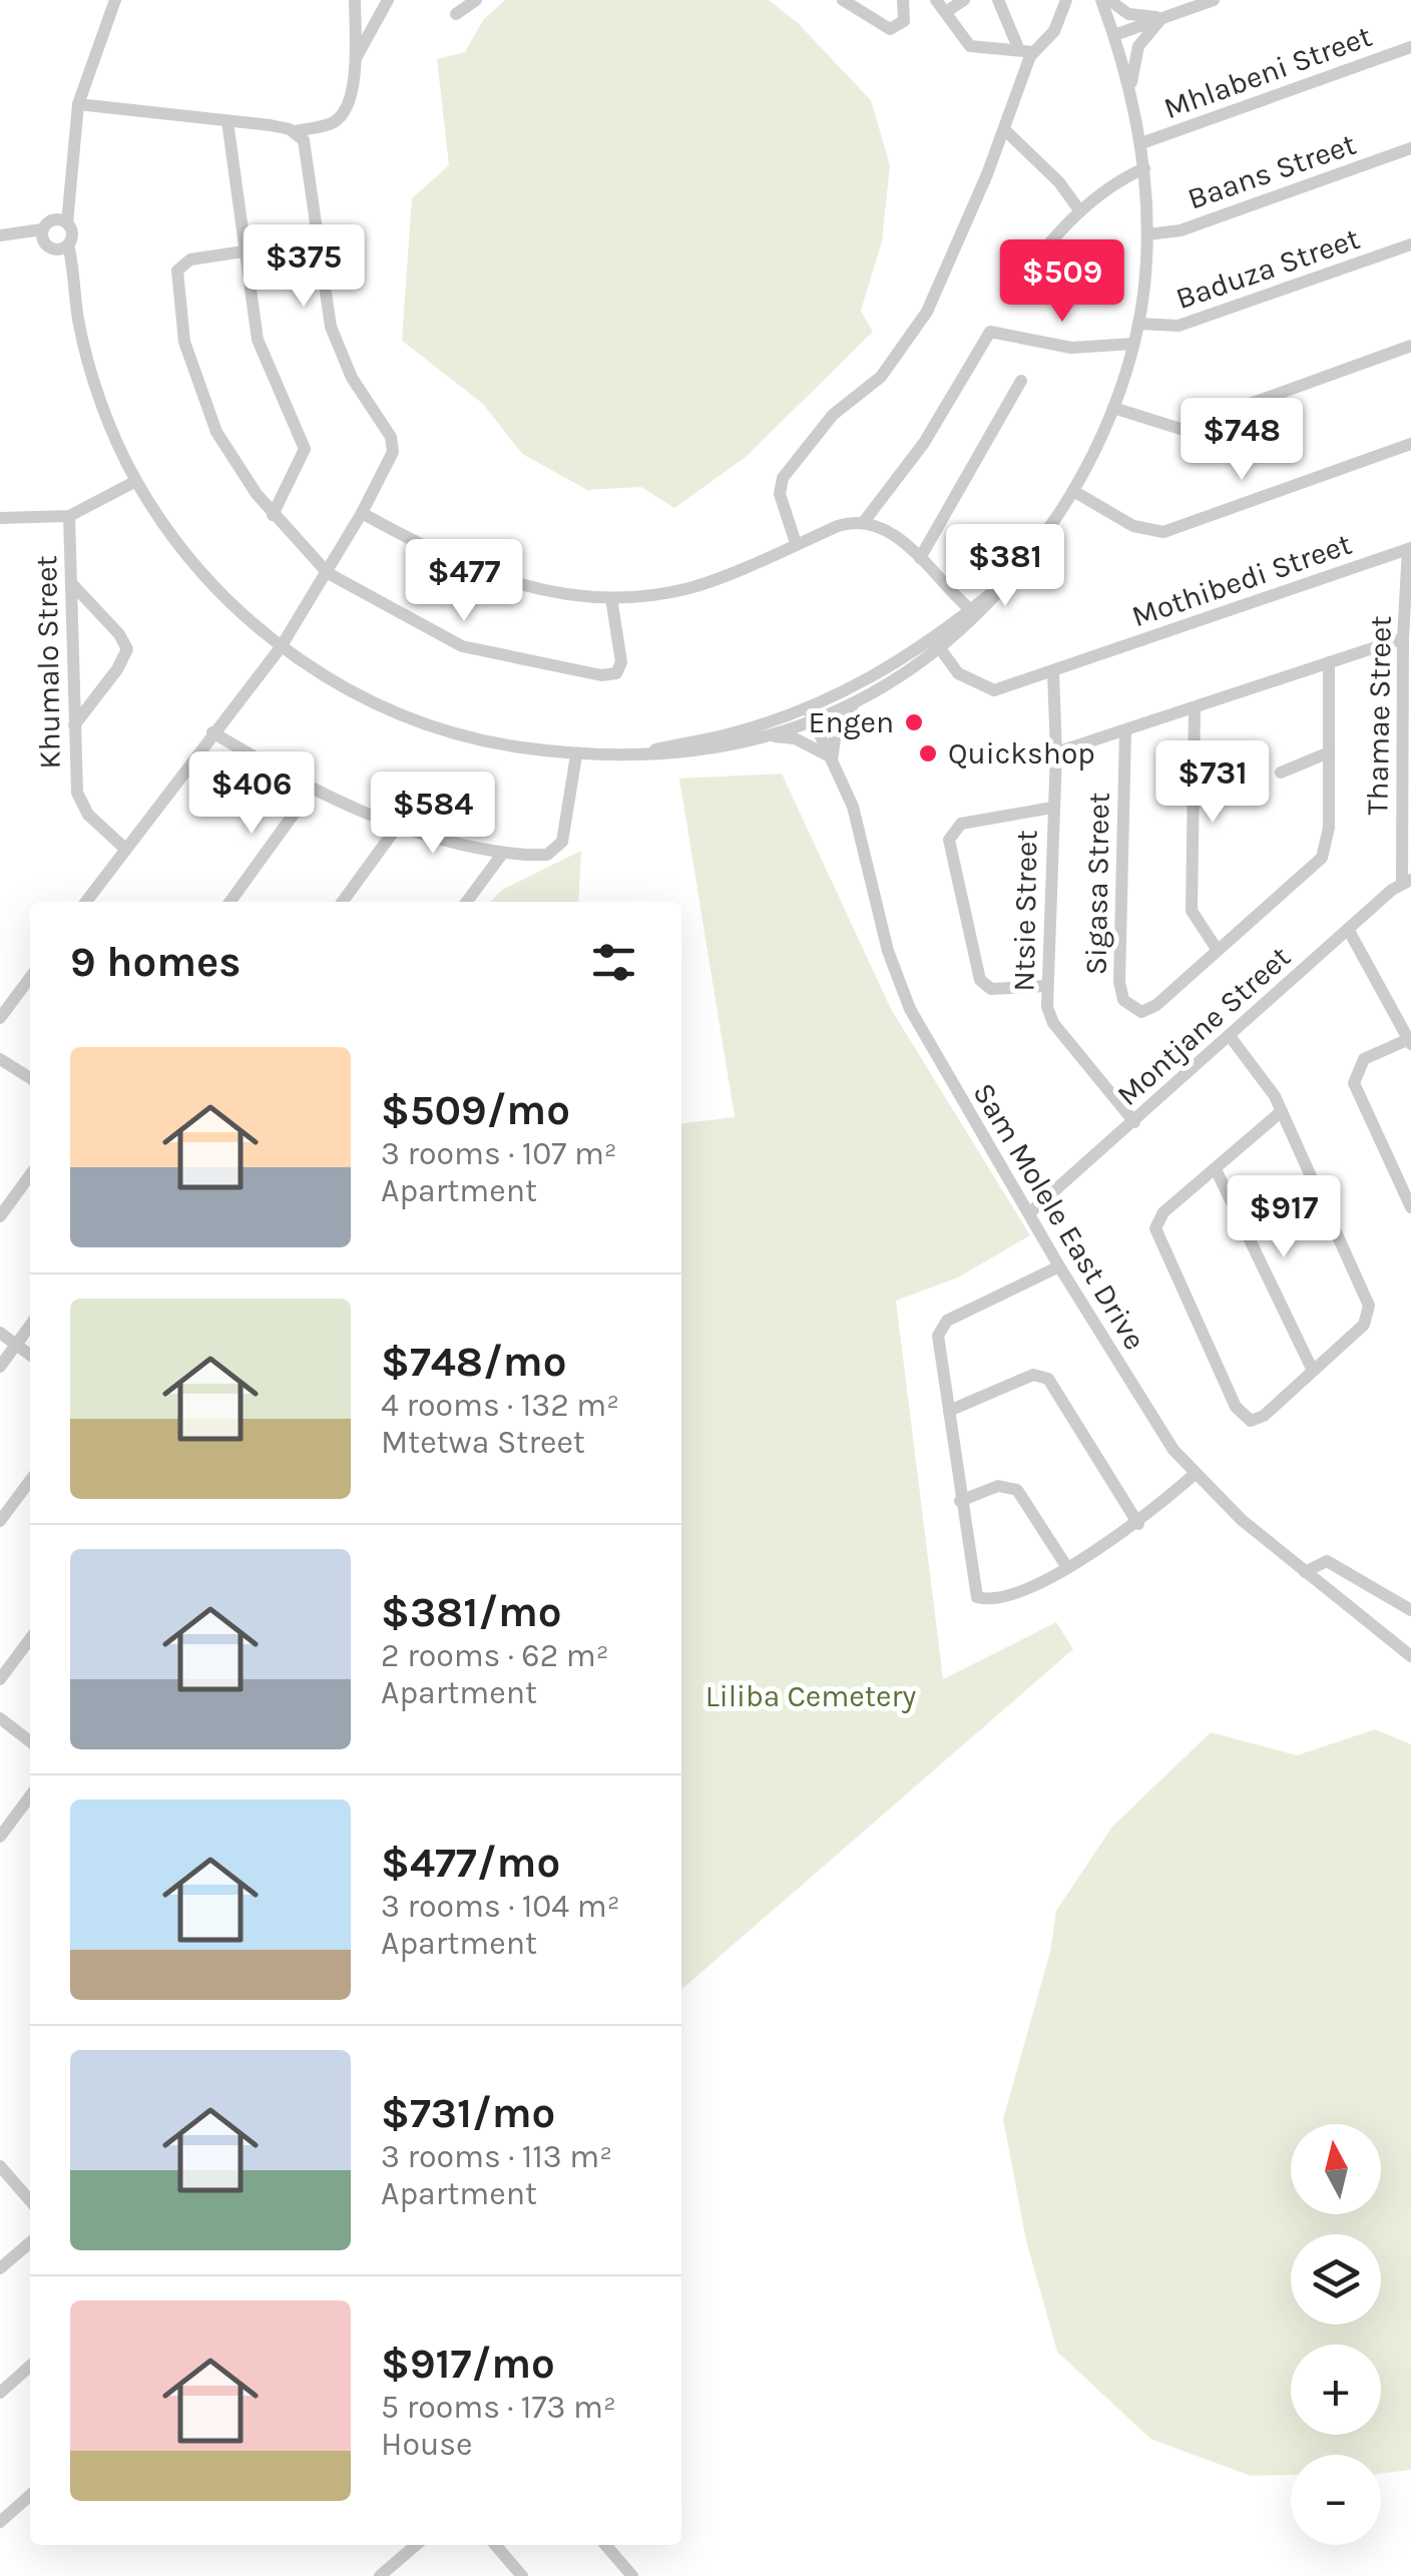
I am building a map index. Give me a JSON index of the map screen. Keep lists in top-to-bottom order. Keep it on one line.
{"streets":{"street":["Mhlabeni Street","Baans Street","Baduza Street","Mothibedi Street","Khumalo Street","Thamae Street","Sigasa Street","Ntsie Street","Montjane Street","Sam Molele East Drive"]},"crossings":[["Mothibedi Street","Thamae Street"],["Mothibedi Street","Ntsie Street"],["Thamae Street","Montjane Street"],["Ntsie Street","Montjane Street"],["Montjane Street","Sam Molele East Drive"]],"parks":["Liliba Cemetery"],"places":["Engen","Quickshop"],"north":"top","page":{"price":["$375","$509","$748","$381","$477","$731","$406","$584","$917"],"heading":"9 homes","list":[{"name":"$509/mo","note":"3 rooms · 107 m² · Apartment"},{"name":"$748/mo","note":"4 rooms · 132 m² · Mtetwa Street"},{"name":"$381/mo","note":"2 rooms · 62 m² · Apartment"},{"name":"$477/mo","note":"3 rooms · 104 m² · Apartment"},{"name":"$731/mo","note":"3 rooms · 113 m² · Apartment"},{"name":"$917/mo","note":"5 rooms · 173 m² · House"}],"map_buttons":["+","−"]}}
